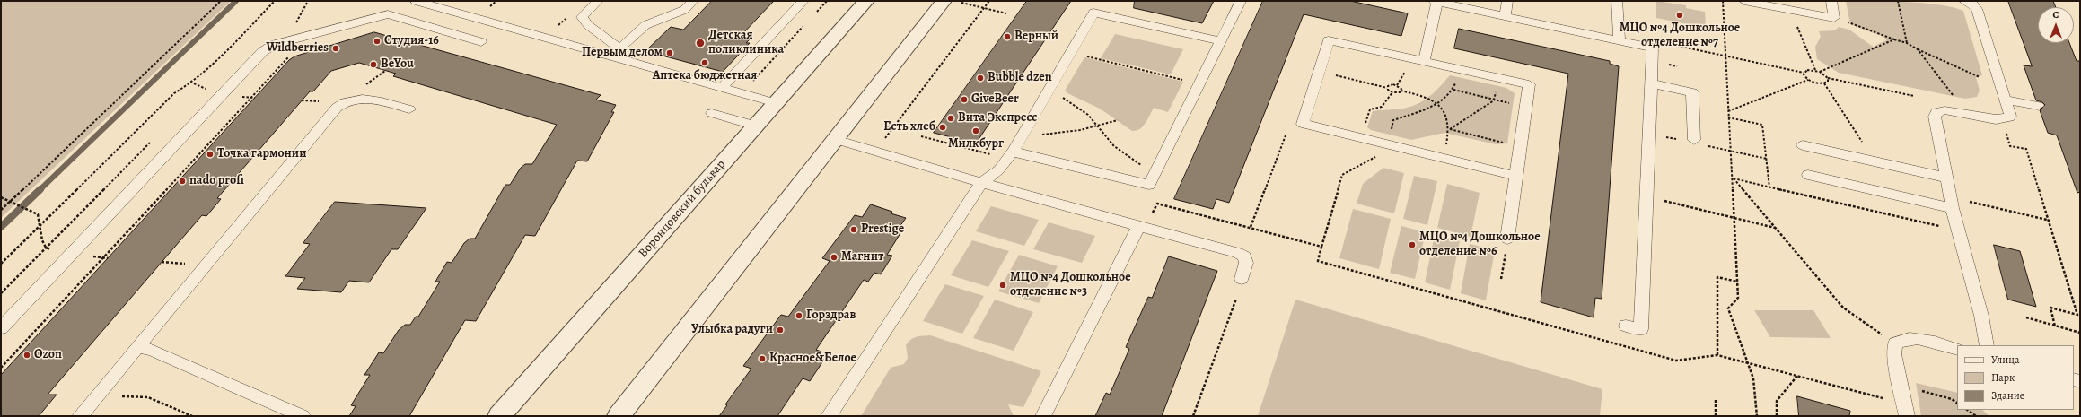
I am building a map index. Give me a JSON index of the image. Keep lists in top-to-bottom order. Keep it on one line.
{"streets":{"street":["Воронцовский бульвар"]},"places":["МЦО №4 Дошкольное отделение №7","Верный","Студия-16","Детская поликлиника","Wildberries","Первым делом","Аптека бюджетная","BeYou","Bubble dzen","GiveBeer","Вита Экспресс","Есть хлеб","Милкбург","Точка гармонии","nado profi","Prestige","МЦО №4 Дошкольное отделение №6","Магнит","МЦО №4 Дошкольное отделение №3","Горздрав","Улыбка радуги","Ozon","Красное&Белое"],"legend":["Улица","Парк","Здание"],"north":"top"}
